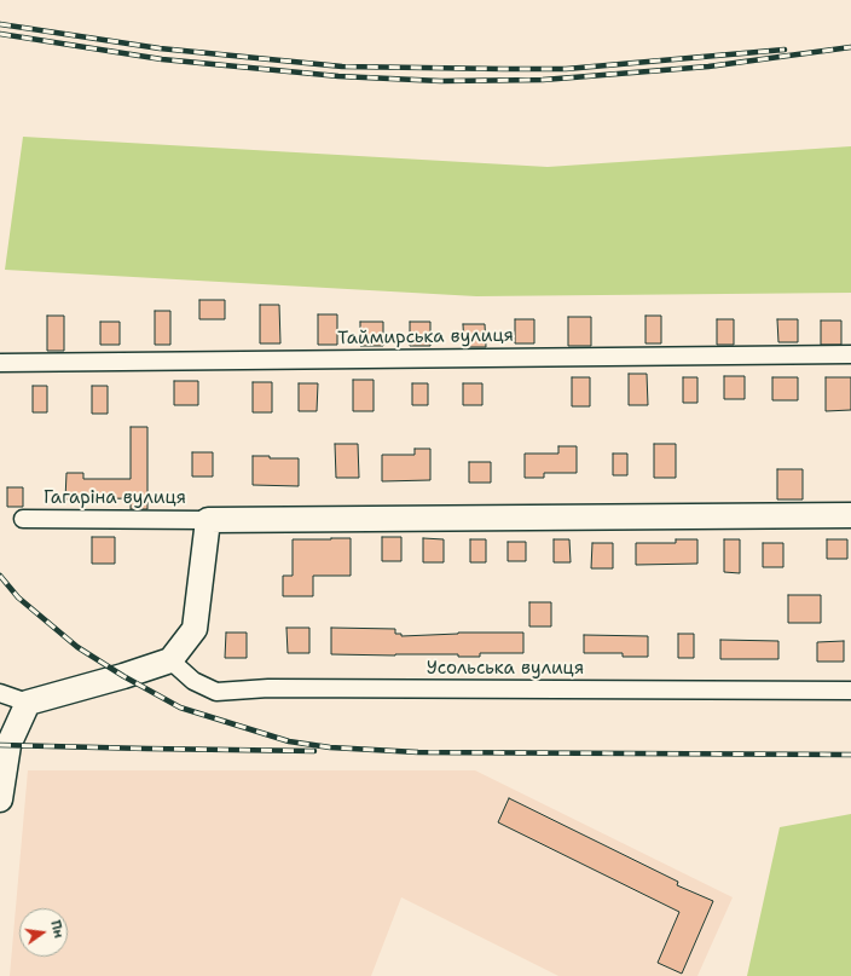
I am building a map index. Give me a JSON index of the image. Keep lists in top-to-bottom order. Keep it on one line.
{"streets":{"street":["Таймирська вулиця","Гагаріна вулиця","Усольська вулиця"]},"north":"right"}
